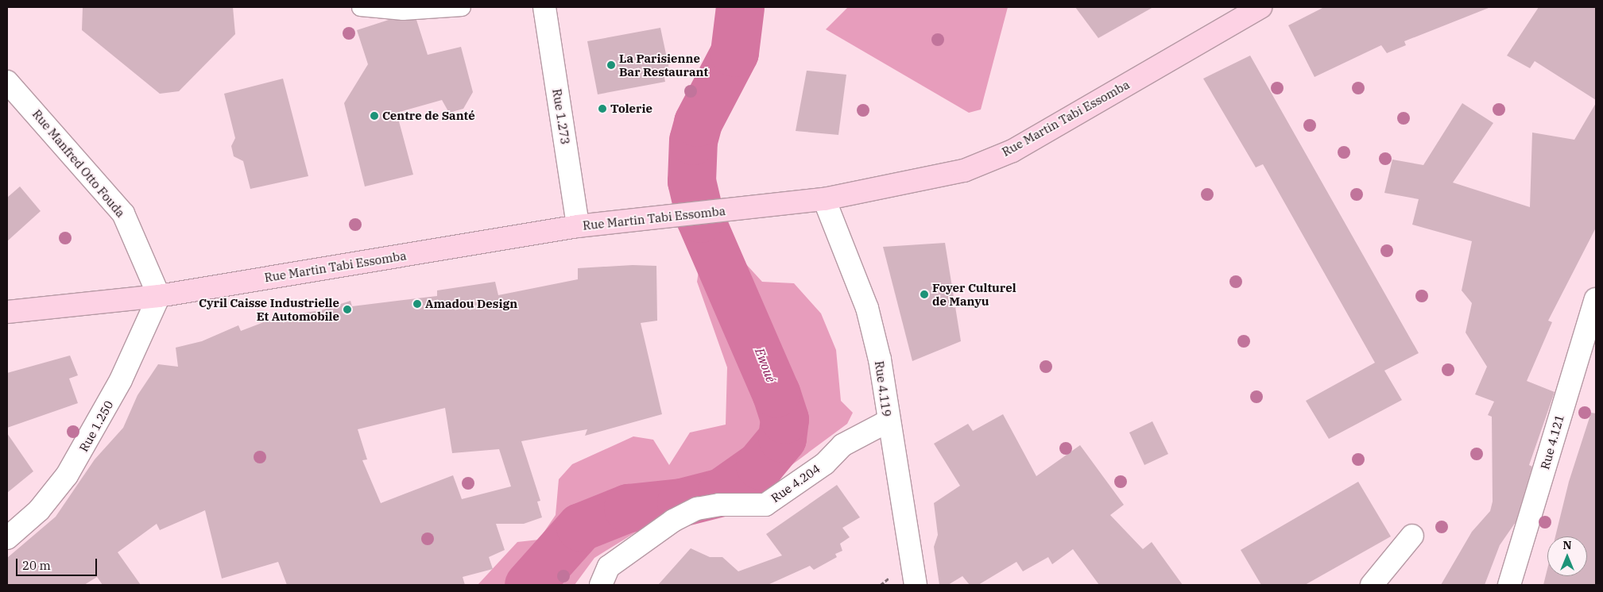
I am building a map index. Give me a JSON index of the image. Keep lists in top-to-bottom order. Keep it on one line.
{"streets":{"main road":["Rue Martin Tabi Essomba"],"street":["Rue 1.273","Rue Manfred Otto Fouda","Rue 4.119","Rue 1.250","Rue 4.121","Rue 4.204"]},"crossings":[["Rue 1.273","Rue Martin Tabi Essomba"],["Rue Martin Tabi Essomba","Rue Manfred Otto Fouda"],["Rue Martin Tabi Essomba","Rue 4.119"],["Rue Martin Tabi Essomba","Rue 1.250"],["Rue Manfred Otto Fouda","Rue 1.250"],["Rue 4.119","Rue 4.204"]],"water":["Ewoué"],"places":["La Parisienne Bar Restaurant","Tolerie","Centre de Santé","Foyer Culturel de Manyu","Amadou Design","Cyril Caisse Industrielle Et Automobile"],"scale_bar":"20 m","north":"top"}
